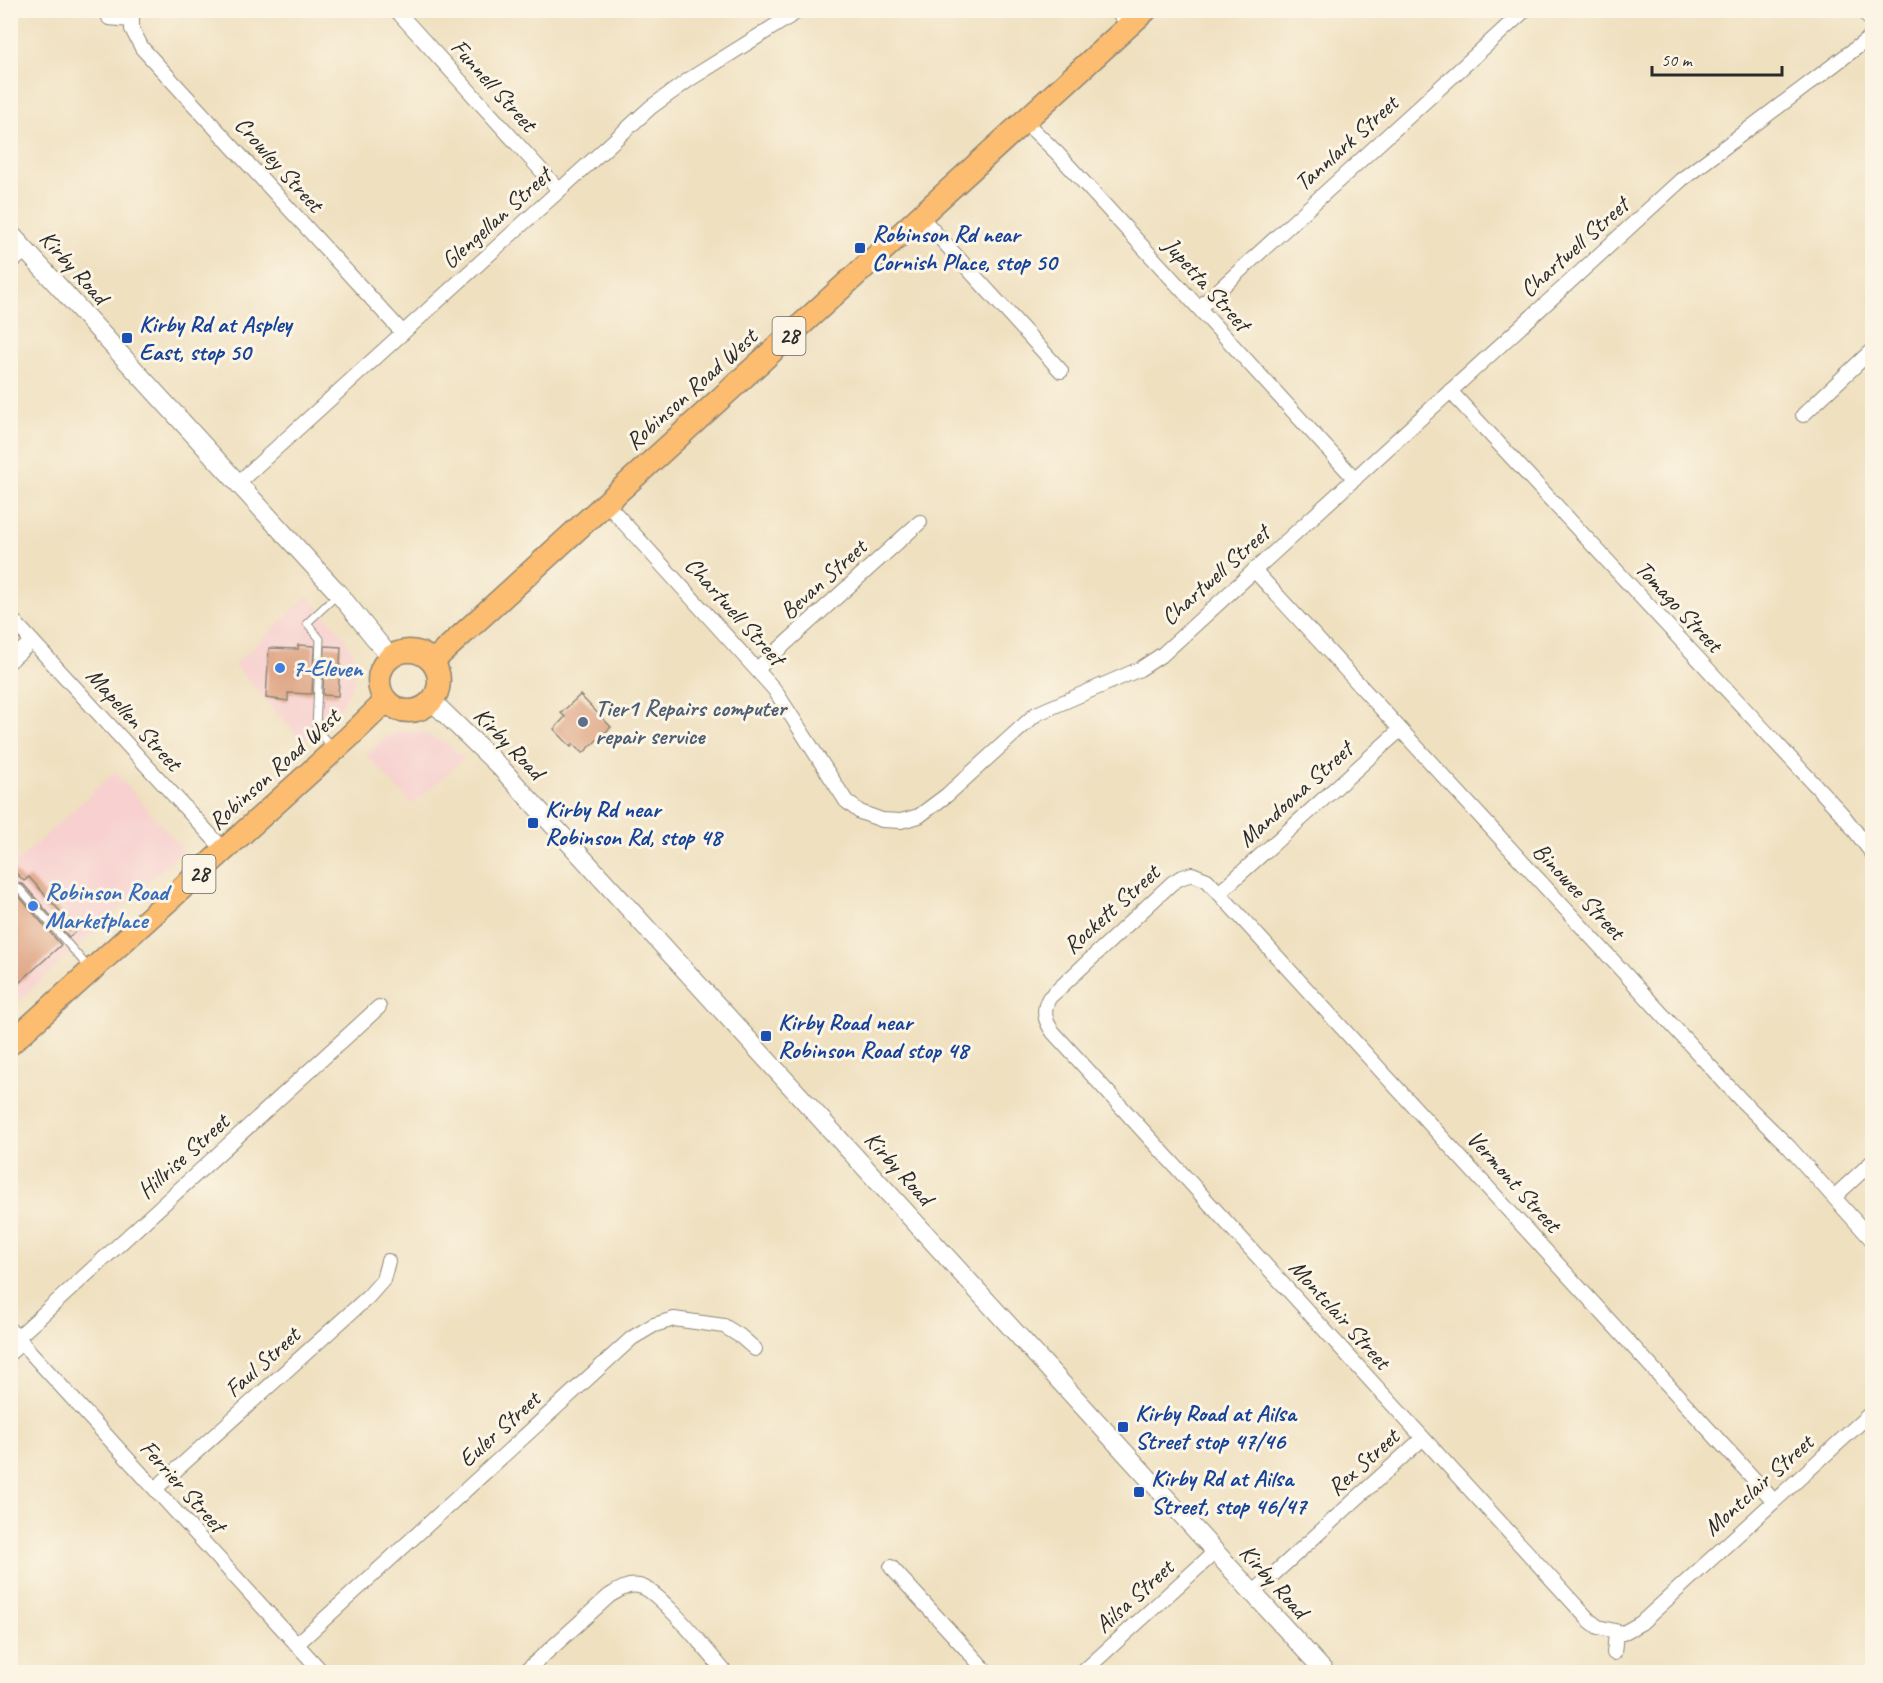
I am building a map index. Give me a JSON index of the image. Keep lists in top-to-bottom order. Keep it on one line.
{"streets":{"main road":["28","Robinson Road West"],"street":["Funnell Street","Tannlark Street","Crowley Street","Glengellan Street","Chartwell Street","Kirby Road","Jupetta Street","Bevan Street","Tomago Street","Mapellen Street","Mandoona Street","Binowee Street","Rockett Street","Hillrise Street","Vermont Street","Montclair Street","Faul Street","Euler Street","Rex Street","Ferrier Street","Ailsa Street"]},"crossings":[["Funnell Street","Glengellan Street"],["Tannlark Street","Jupetta Street"],["Crowley Street","Glengellan Street"],["Glengellan Street","Kirby Road"],["Chartwell Street","Jupetta Street"],["Chartwell Street","Robinson Road West"],["Chartwell Street","Bevan Street"],["Chartwell Street","Tomago Street"],["Chartwell Street","Binowee Street"],["Kirby Road","Robinson Road West"],["Kirby Road","Rex Street"],["Kirby Road","Ailsa Street"],["Jupetta Street","Robinson Road West"],["Robinson Road West","Mapellen Street"],["Mandoona Street","Binowee Street"],["Mandoona Street","Rockett Street"],["Mandoona Street","Vermont Street"],["Rockett Street","Vermont Street"],["Rockett Street","Montclair Street"],["Hillrise Street","Ferrier Street"],["Vermont Street","Montclair Street"],["Montclair Street","Rex Street"],["Faul Street","Ferrier Street"],["Euler Street","Ferrier Street"]],"places":{"transit":["Robinson Rd near Cornish Place, stop 50","Kirby Rd at Aspley East, stop 50","Kirby Rd near Robinson Rd, stop 48","Kirby Road near Robinson Road stop 48","Kirby Road at Ailsa Street stop 47/46","Kirby Rd at Ailsa Street, stop 46/47"],"other":["7-Eleven","Tier1 Repairs computer repair service","Robinson Road Marketplace"]},"scale_bar":"50 m"}
